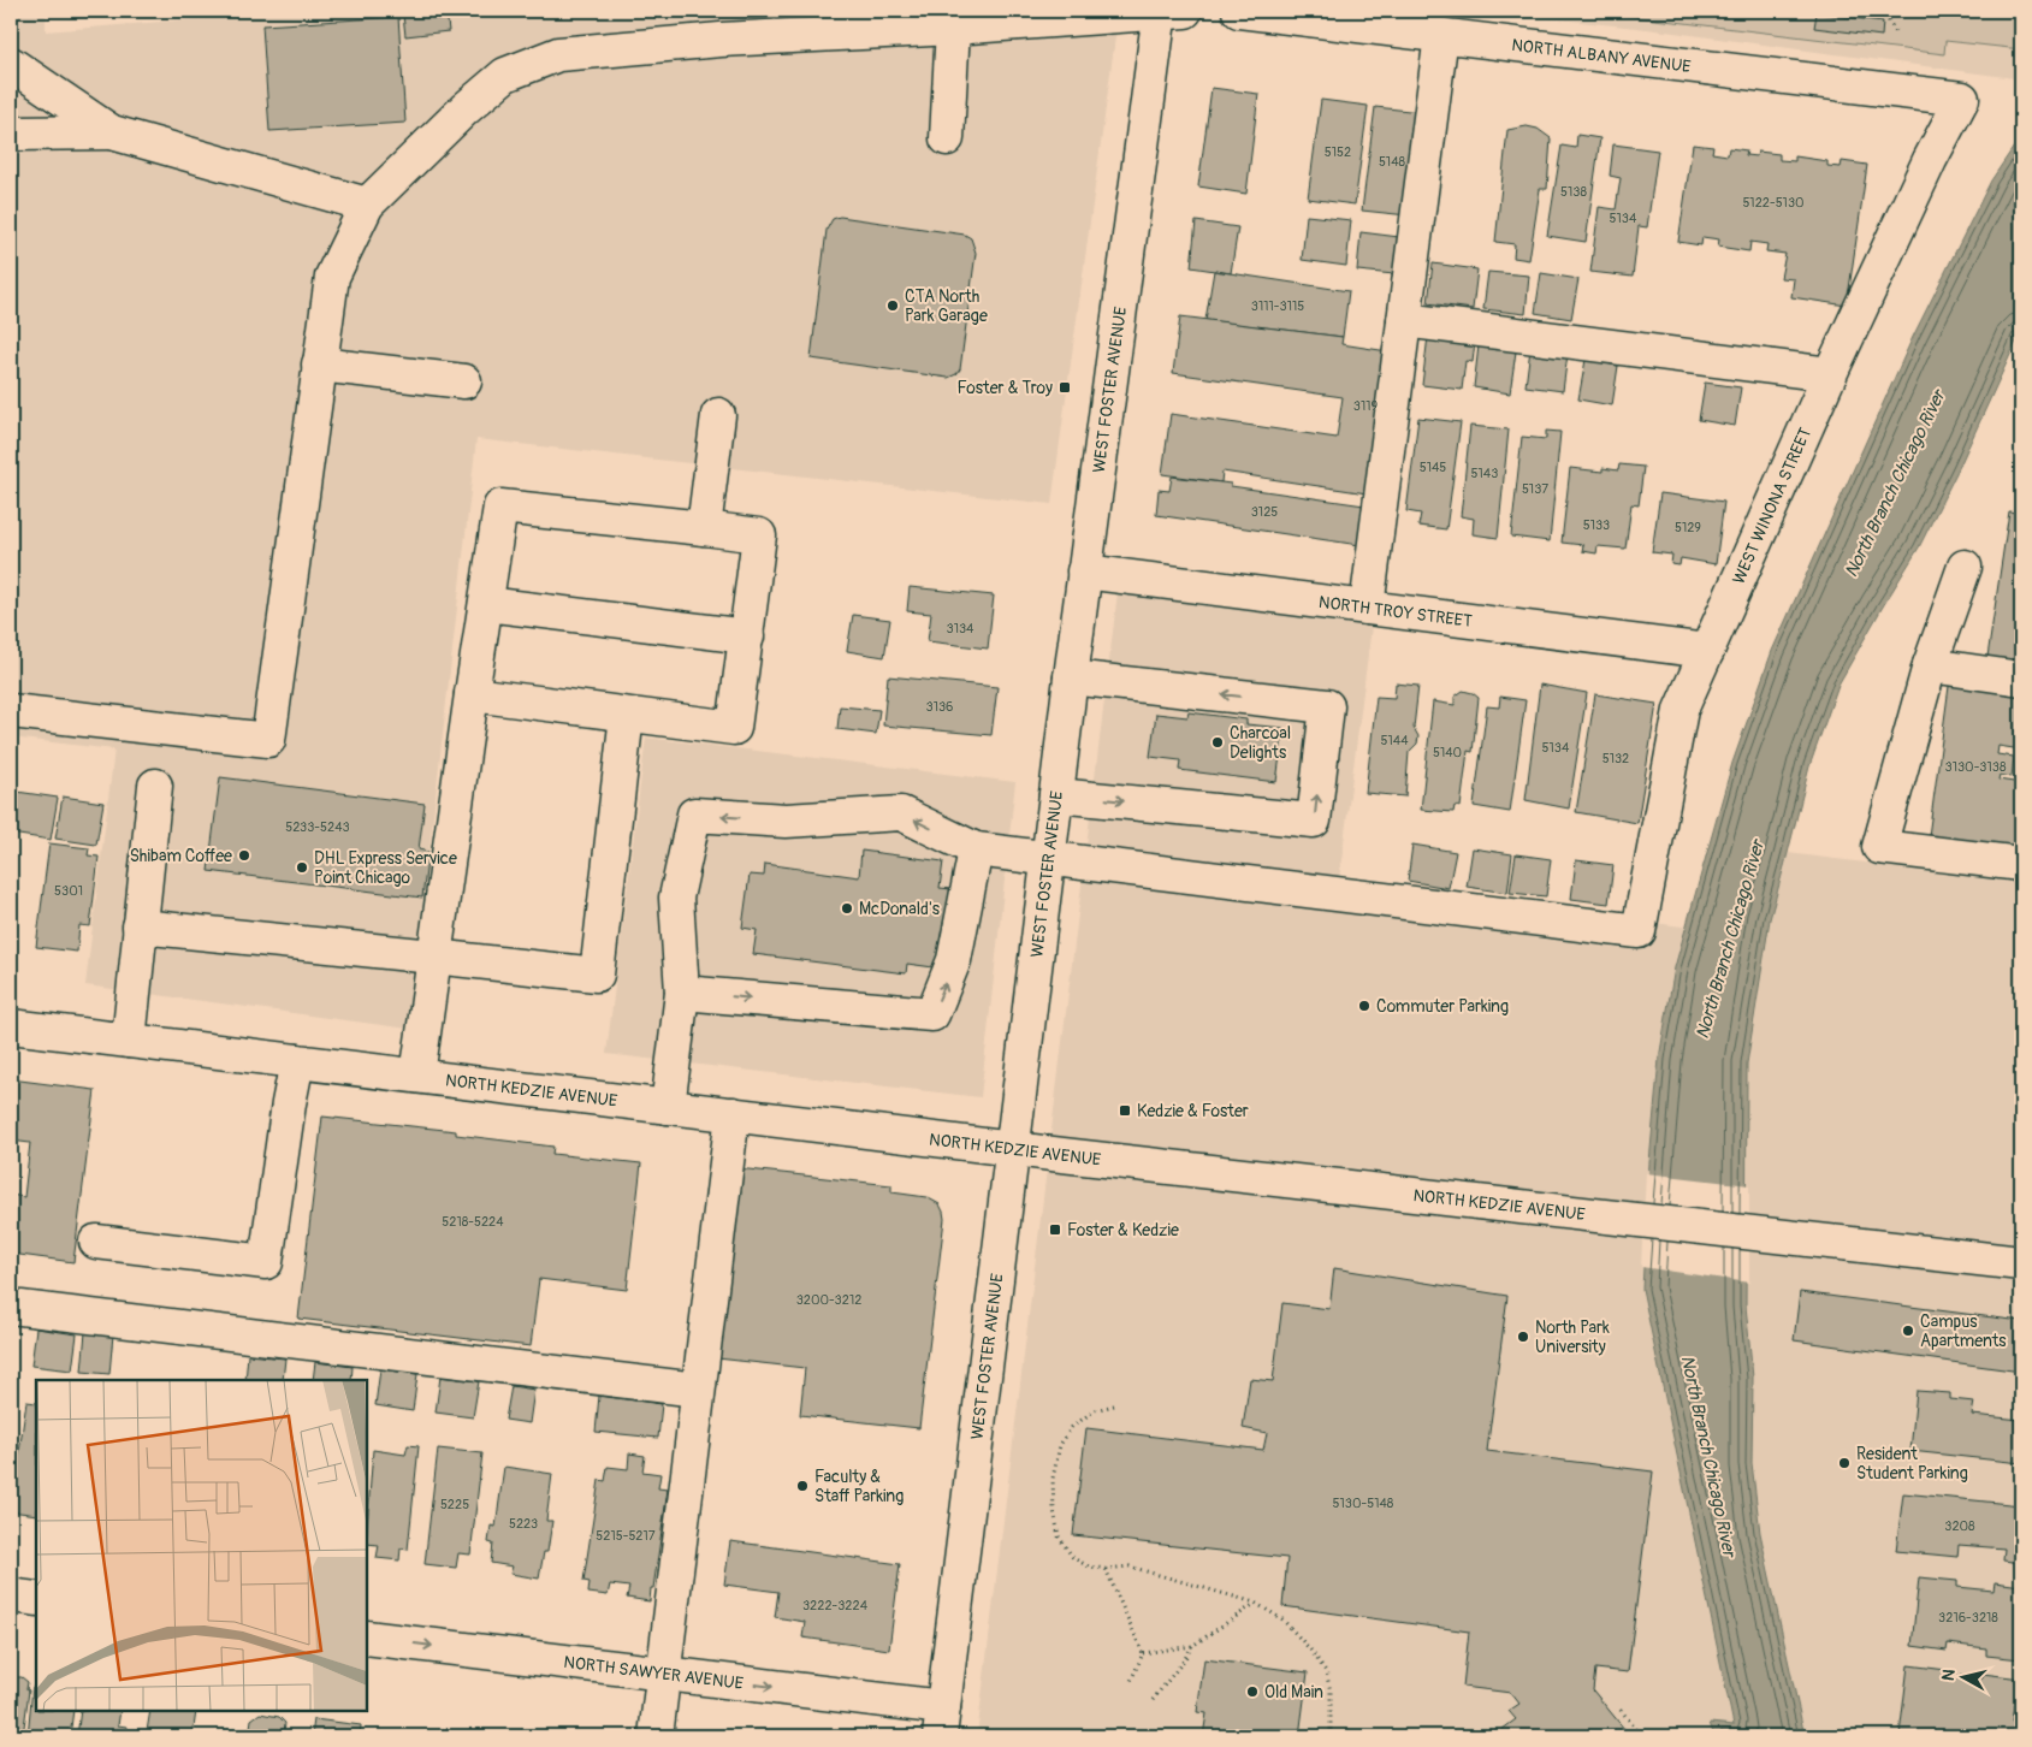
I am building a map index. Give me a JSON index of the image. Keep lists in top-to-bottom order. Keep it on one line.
{"streets":{"main road":["NORTH ALBANY AVENUE","WEST FOSTER AVENUE","WEST WINONA STREET","NORTH TROY STREET","NORTH KEDZIE AVENUE","NORTH SAWYER AVENUE"]},"crossings":[["NORTH ALBANY AVENUE","WEST WINONA STREET"],["WEST FOSTER AVENUE","WEST WINONA STREET"],["WEST FOSTER AVENUE","NORTH TROY STREET"],["WEST FOSTER AVENUE","NORTH KEDZIE AVENUE"],["WEST FOSTER AVENUE","NORTH SAWYER AVENUE"],["WEST WINONA STREET","NORTH TROY STREET"]],"water":["North Branch Chicago River"],"places":{"other":["CTA North Park Garage","Charcoal Delights","Shibam Coffee","DHL Express Service Point Chicago","McDonald's","Commuter Parking","Campus Apartments","North Park University","Resident Student Parking","Faculty & Staff Parking","Old Main"],"transit":["Foster & Troy","Kedzie & Foster","Foster & Kedzie"]},"house_numbers":["5152","5148","5138","5122-5130","5134","3111-3115","3119","5145","5143","5137","3125","5133","5129","3134","3136","5144","5134","5140","5132","3130-3138","5233-5243","5301","5218-5224","3200-3212","5130-5148","5225","5223","3208","5215-5217","3222-3224","3216-3218"],"north":"left"}
